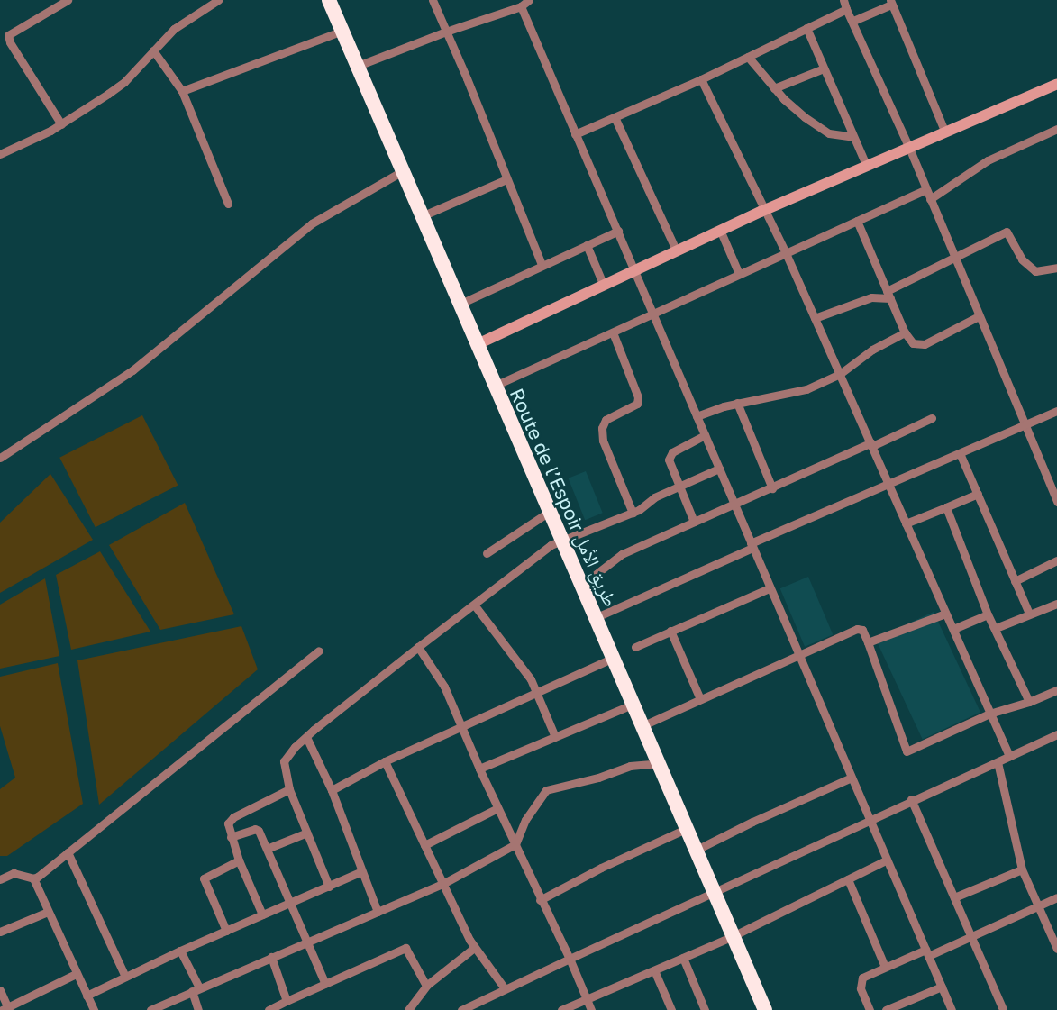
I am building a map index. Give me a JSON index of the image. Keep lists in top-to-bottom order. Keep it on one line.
{"streets":{"highway":["Route de l’Espoir طريق الأمل"]}}
